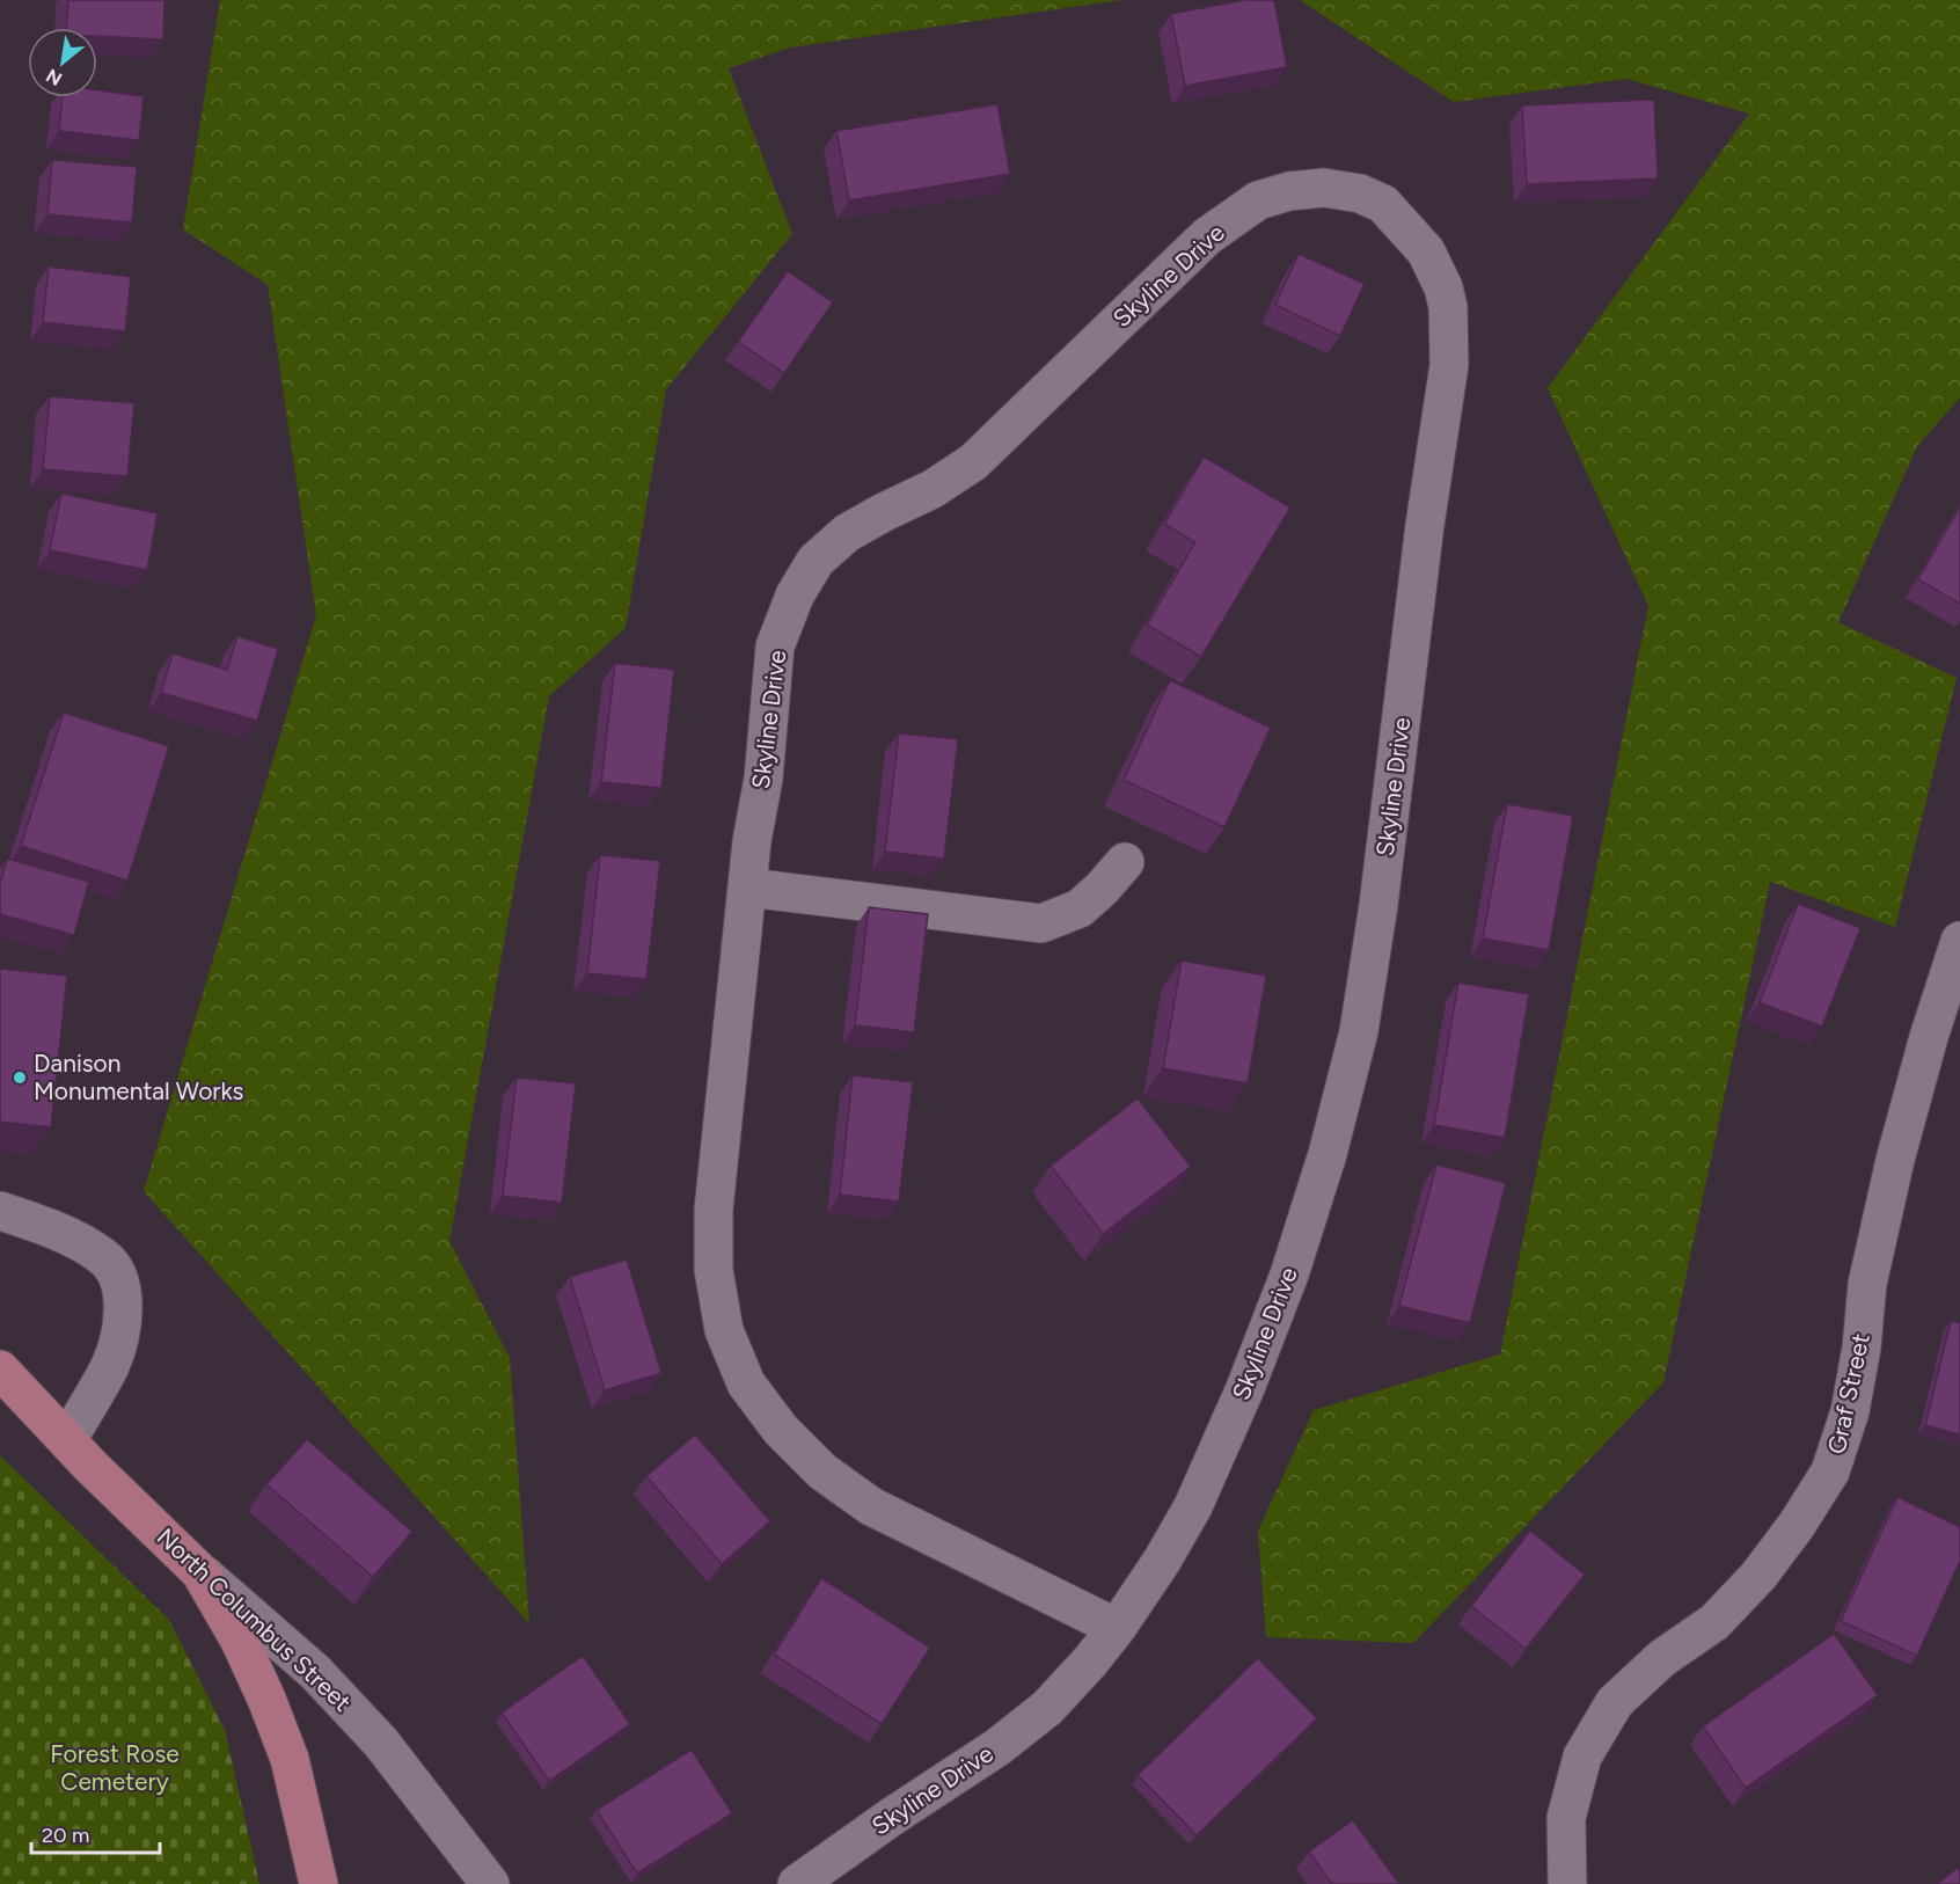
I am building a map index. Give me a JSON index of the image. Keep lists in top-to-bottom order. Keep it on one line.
{"streets":{"main road":["North Columbus Street"],"street":["Skyline Drive","Graf Street"]},"parks":["Forest Rose Cemetery"],"places":["Danison Monumental Works"],"scale_bar":"20 m","north":"bottom left"}
